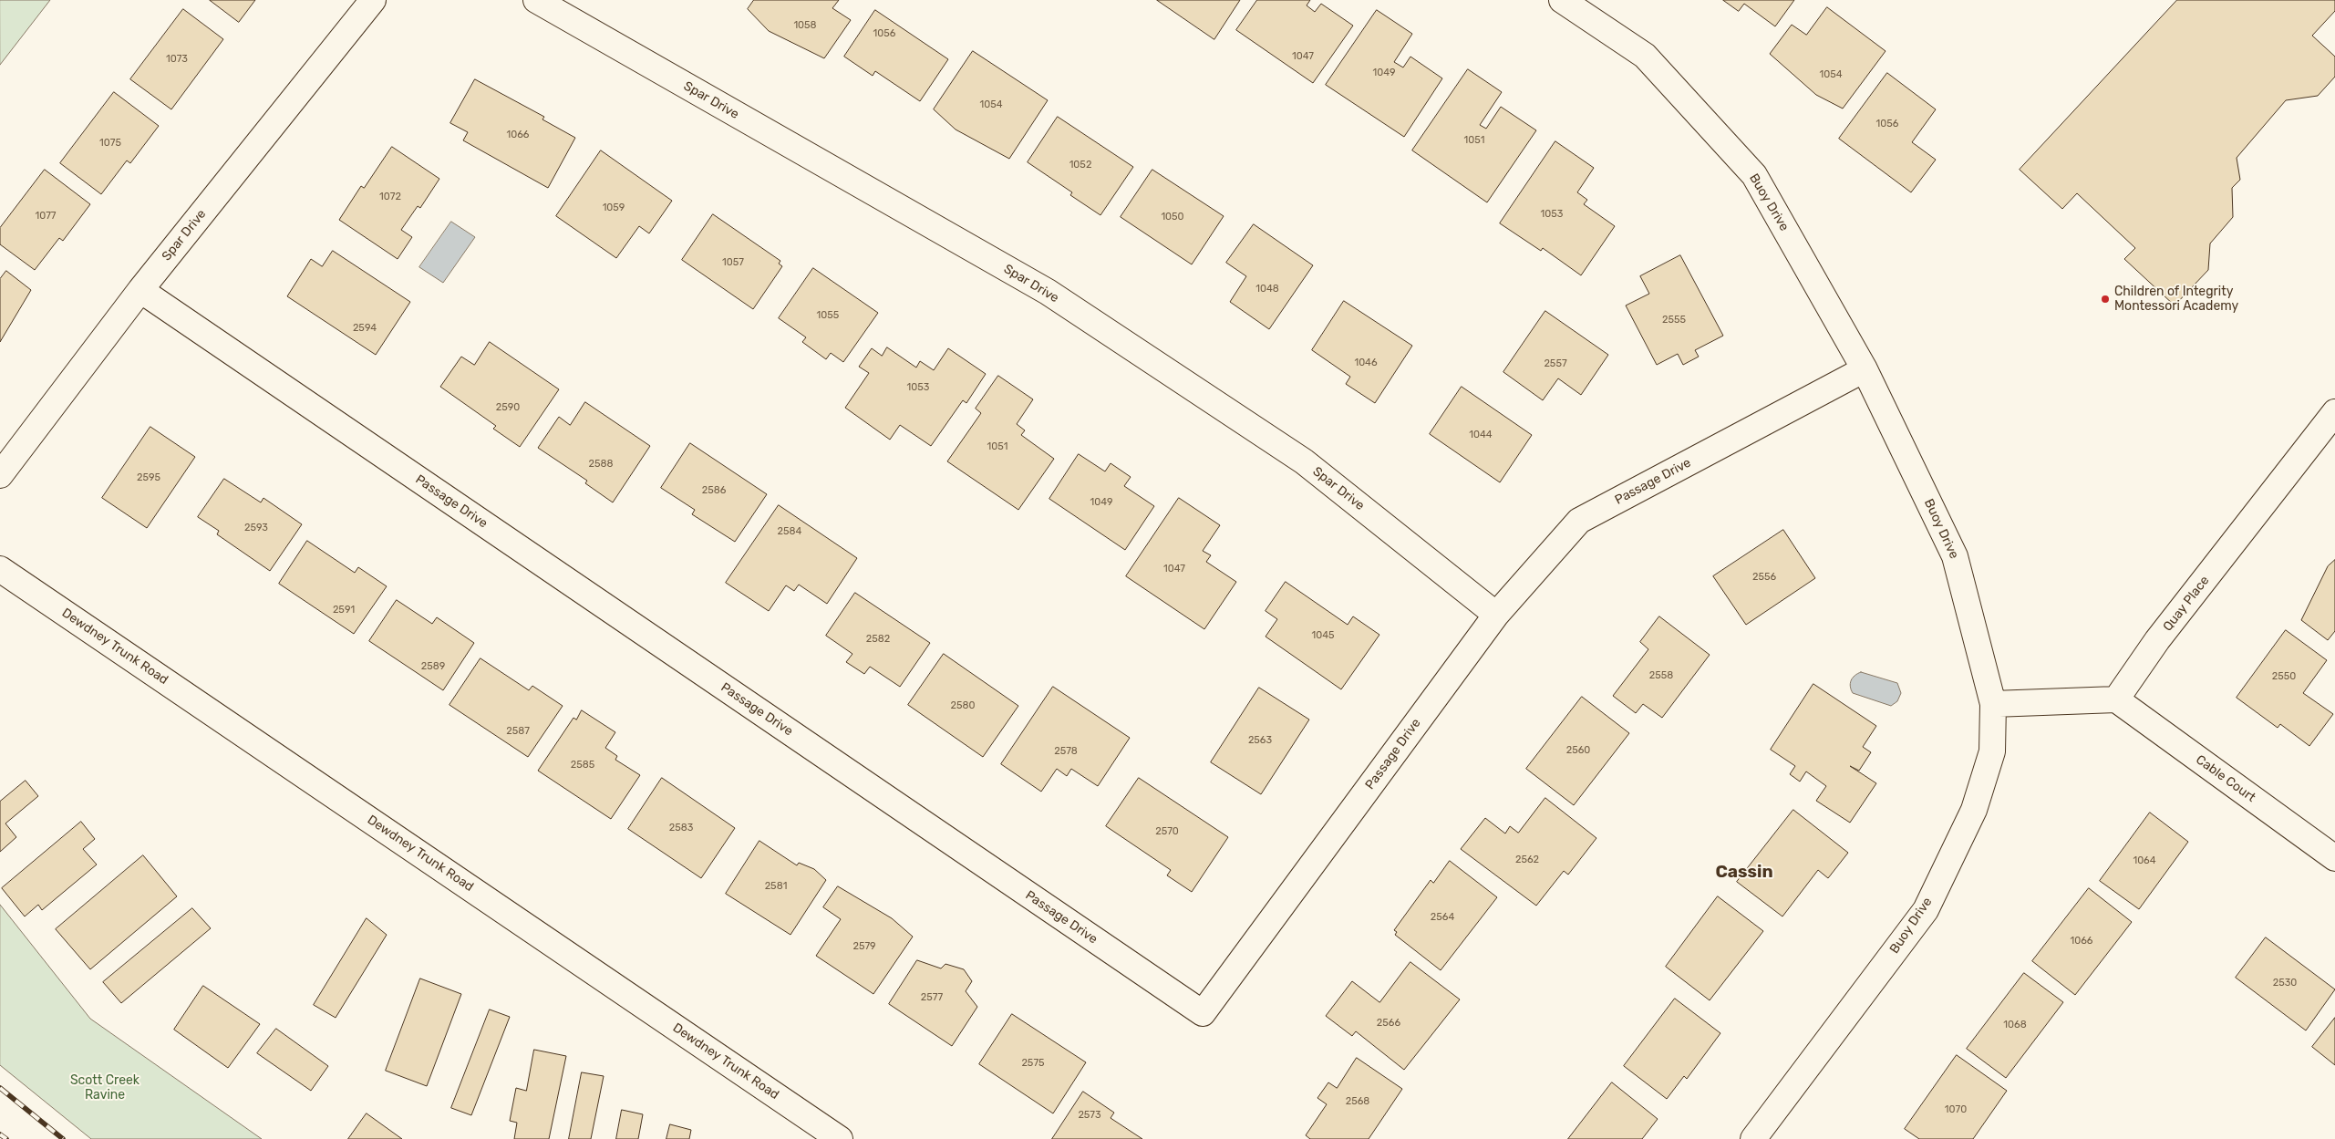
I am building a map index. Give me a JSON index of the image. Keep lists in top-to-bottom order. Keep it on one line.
{"streets":{"street":["Spar Drive","Buoy Drive","Passage Drive","Quay Place","Dewdney Trunk Road","Cable Court"]},"crossings":[["Spar Drive","Passage Drive"],["Buoy Drive","Passage Drive"],["Quay Place","Cable Court"]],"districts":["Cassin"],"parks":["Scott Creek Ravine"],"places":["Children of Integrity Montessori Academy"],"house_numbers":["1058","1056","1047","1073","1049","1054","1054","1056","1066","1051","1075","1052","1072","1059","1053","1077","1050","1057","1048","1055","2555","2594","1046","2557","1053","2590","1044","1051","2588","2595","2586","1049","2593","2584","1047","2556","2591","1045","2582","2589","2558","2550","2580","2587","2563","2560","2578","2585","2583","2570","2562","1064","2581","2564","1066","2579","2530","2577","2566","1068","2575","2568","1070","2573"]}
